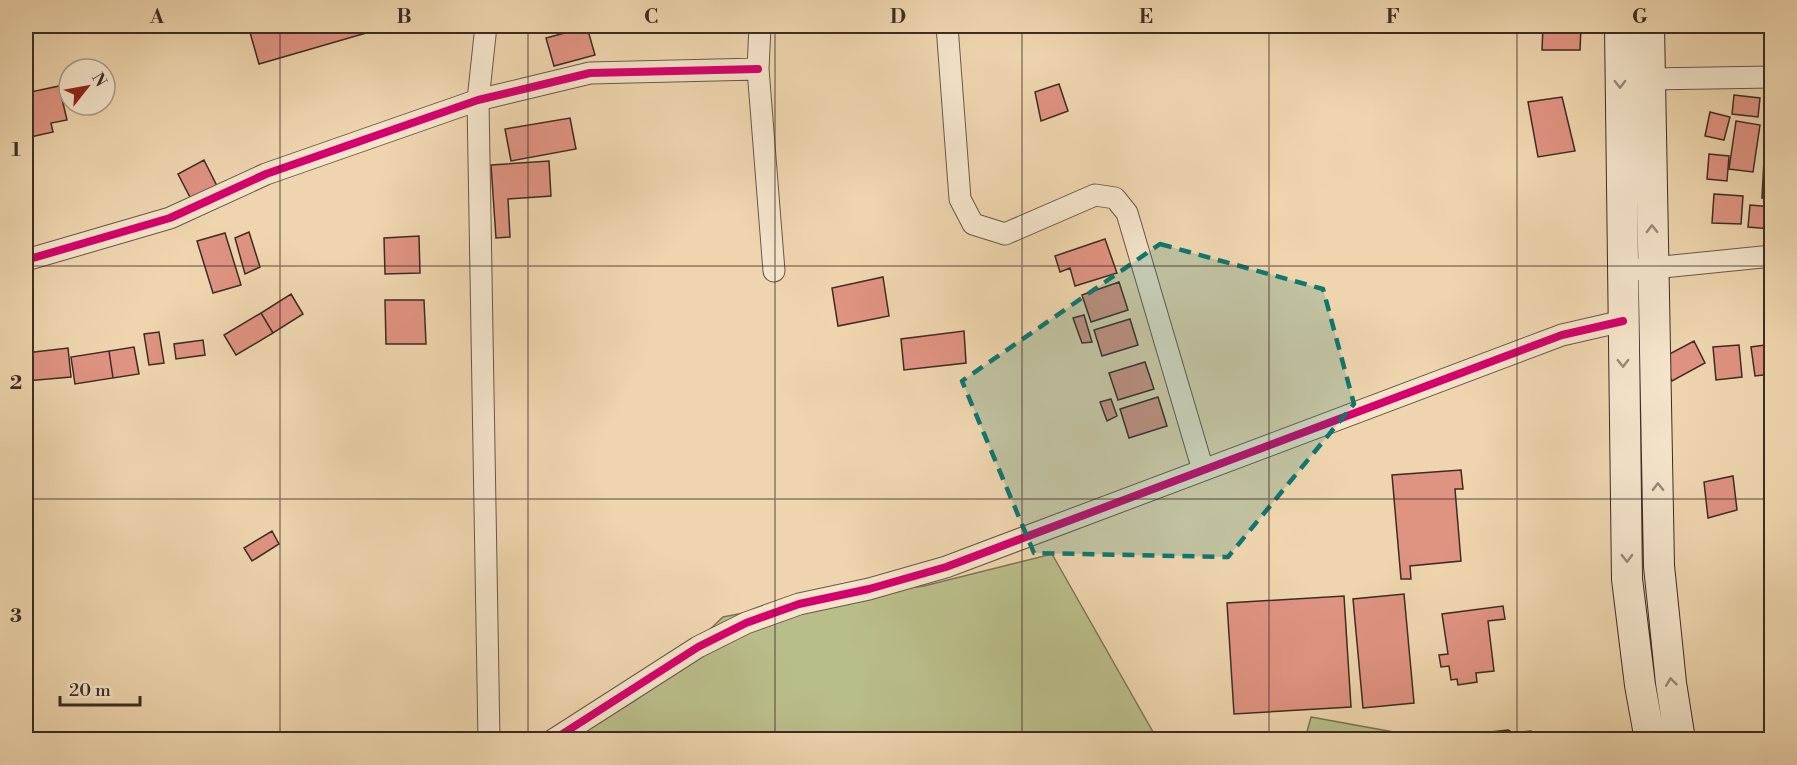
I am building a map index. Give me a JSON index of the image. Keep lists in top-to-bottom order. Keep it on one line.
{"scale_bar":"20 m","north":"top right","grid":{"columns":["A","B","C","D","E","F","G"],"rows":["1","2","3"]}}
